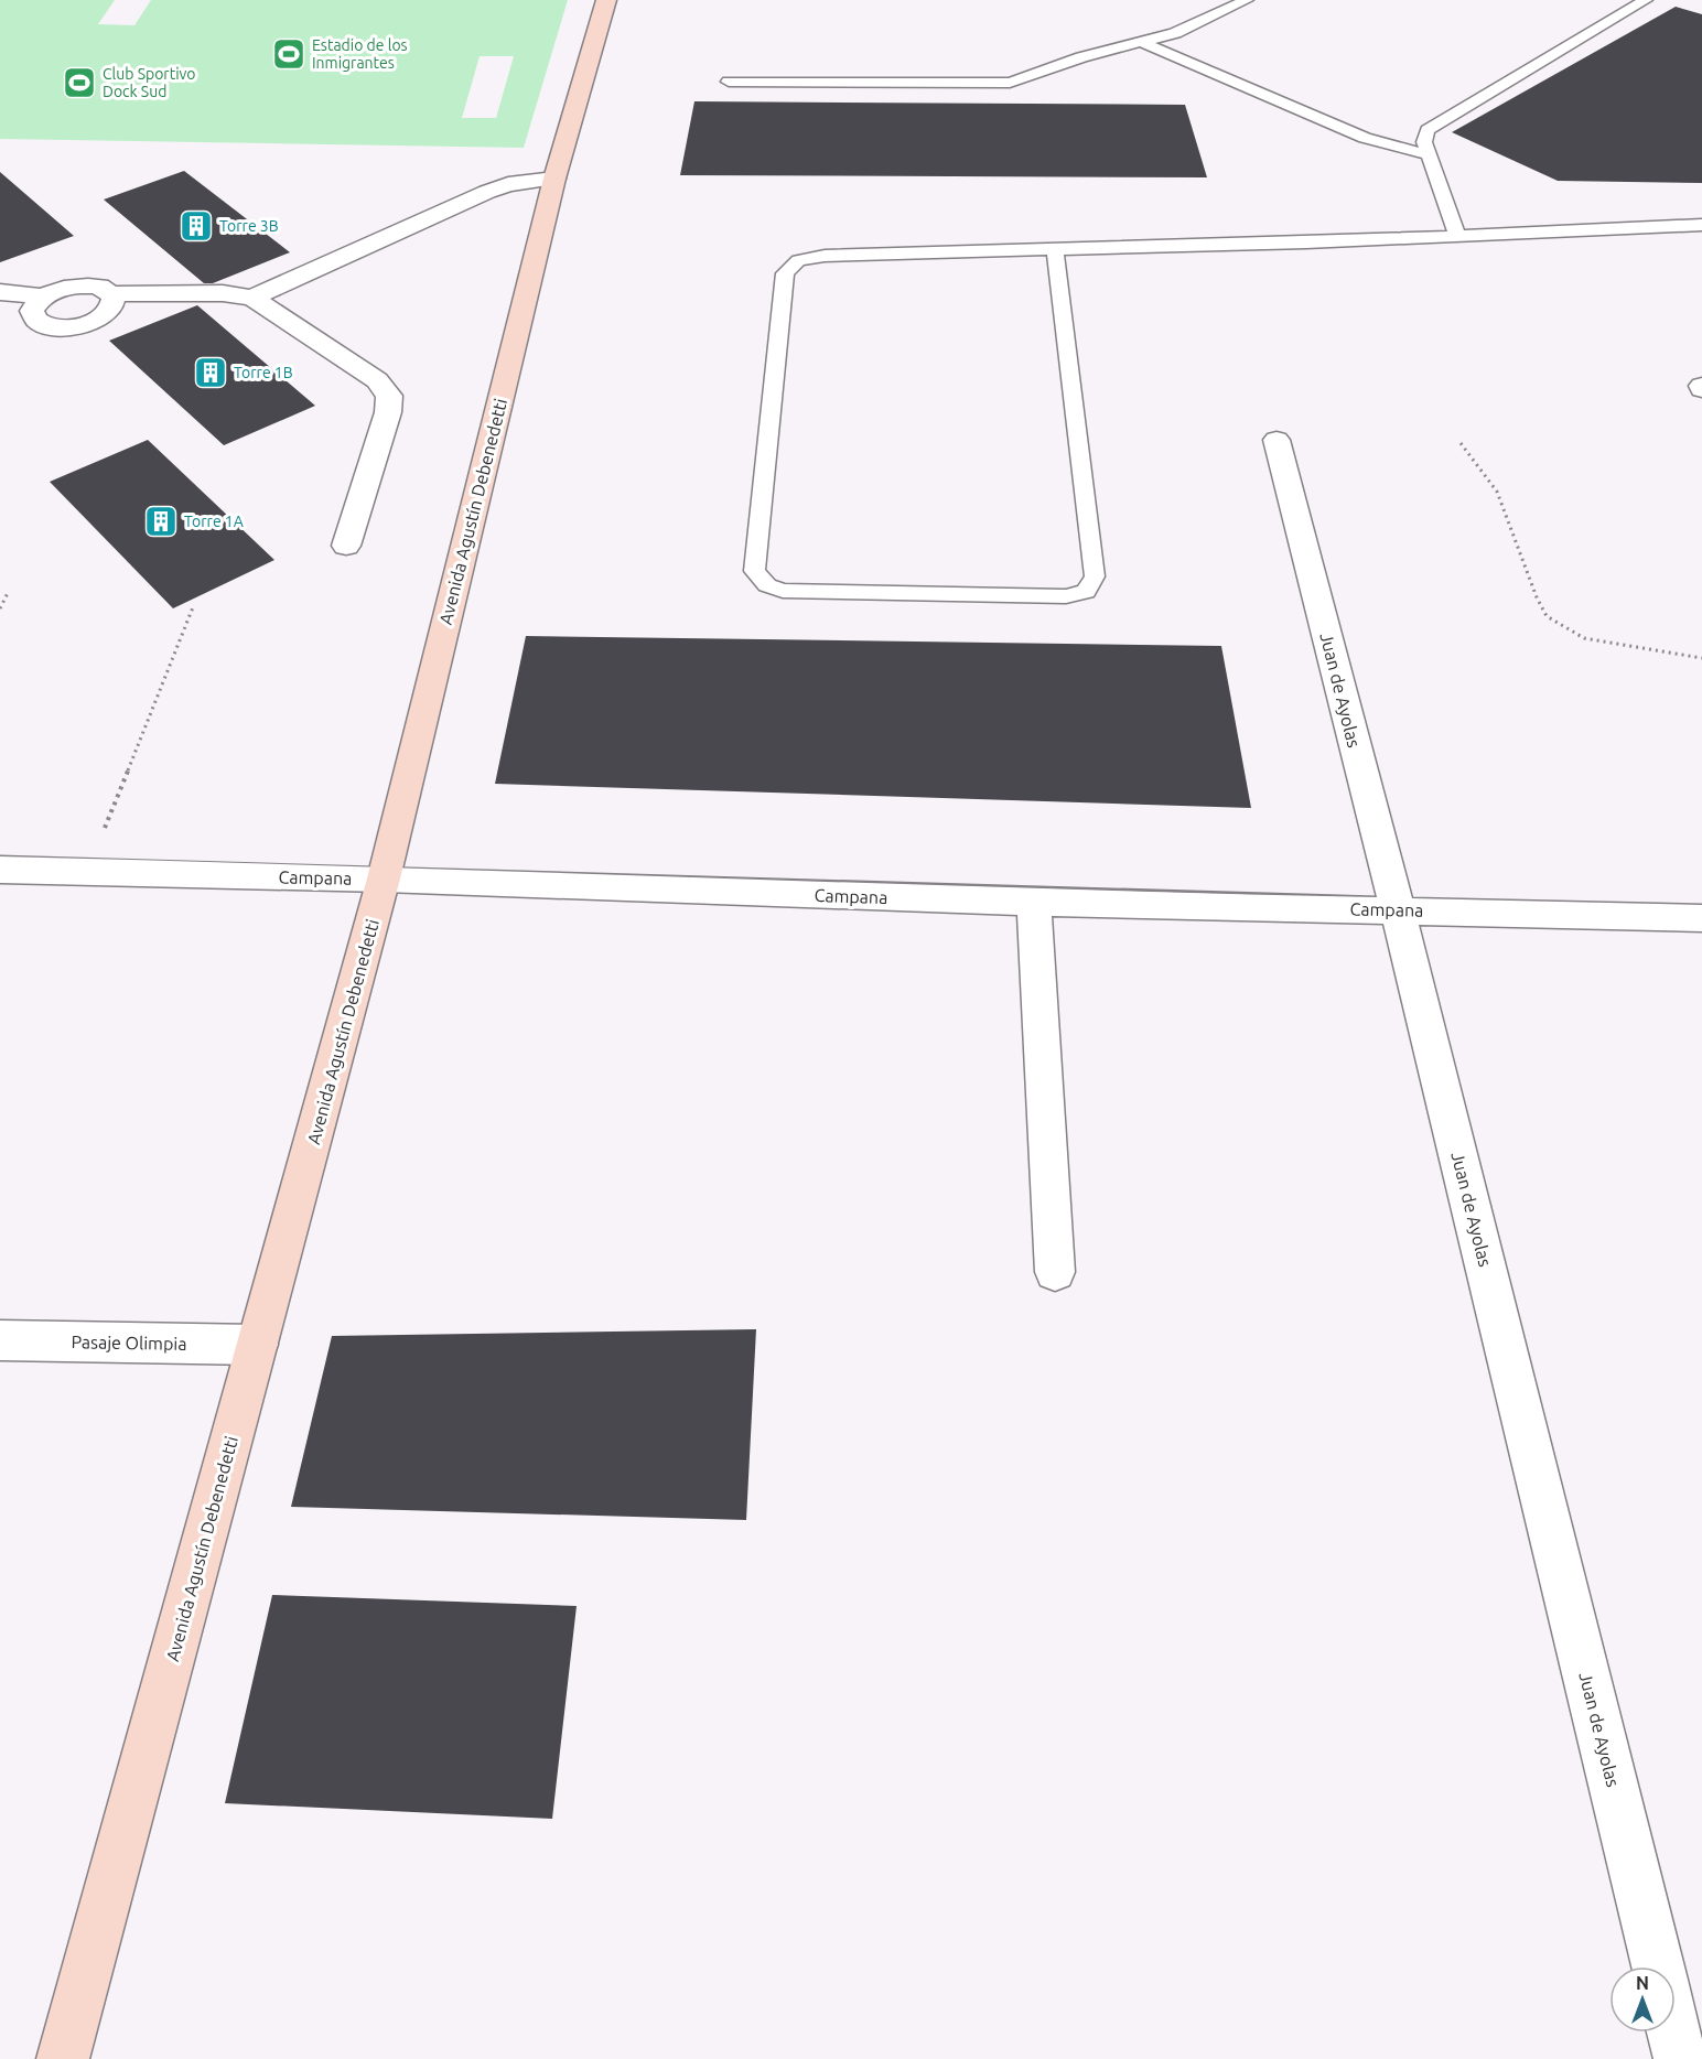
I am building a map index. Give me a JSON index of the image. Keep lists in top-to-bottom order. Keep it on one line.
{"streets":{"main road":["Avenida Agustín Debenedetti"],"street":["Juan de Ayolas","Campana","Pasaje Olimpia"]},"crossings":[["Avenida Agustín Debenedetti","Campana"],["Avenida Agustín Debenedetti","Pasaje Olimpia"],["Juan de Ayolas","Campana"]],"places":{"sports":["Estadio de los Inmigrantes","Club Sportivo Dock Sud"],"building":["Torre 3B","Torre 1B","Torre 1A"]},"north":"top"}
